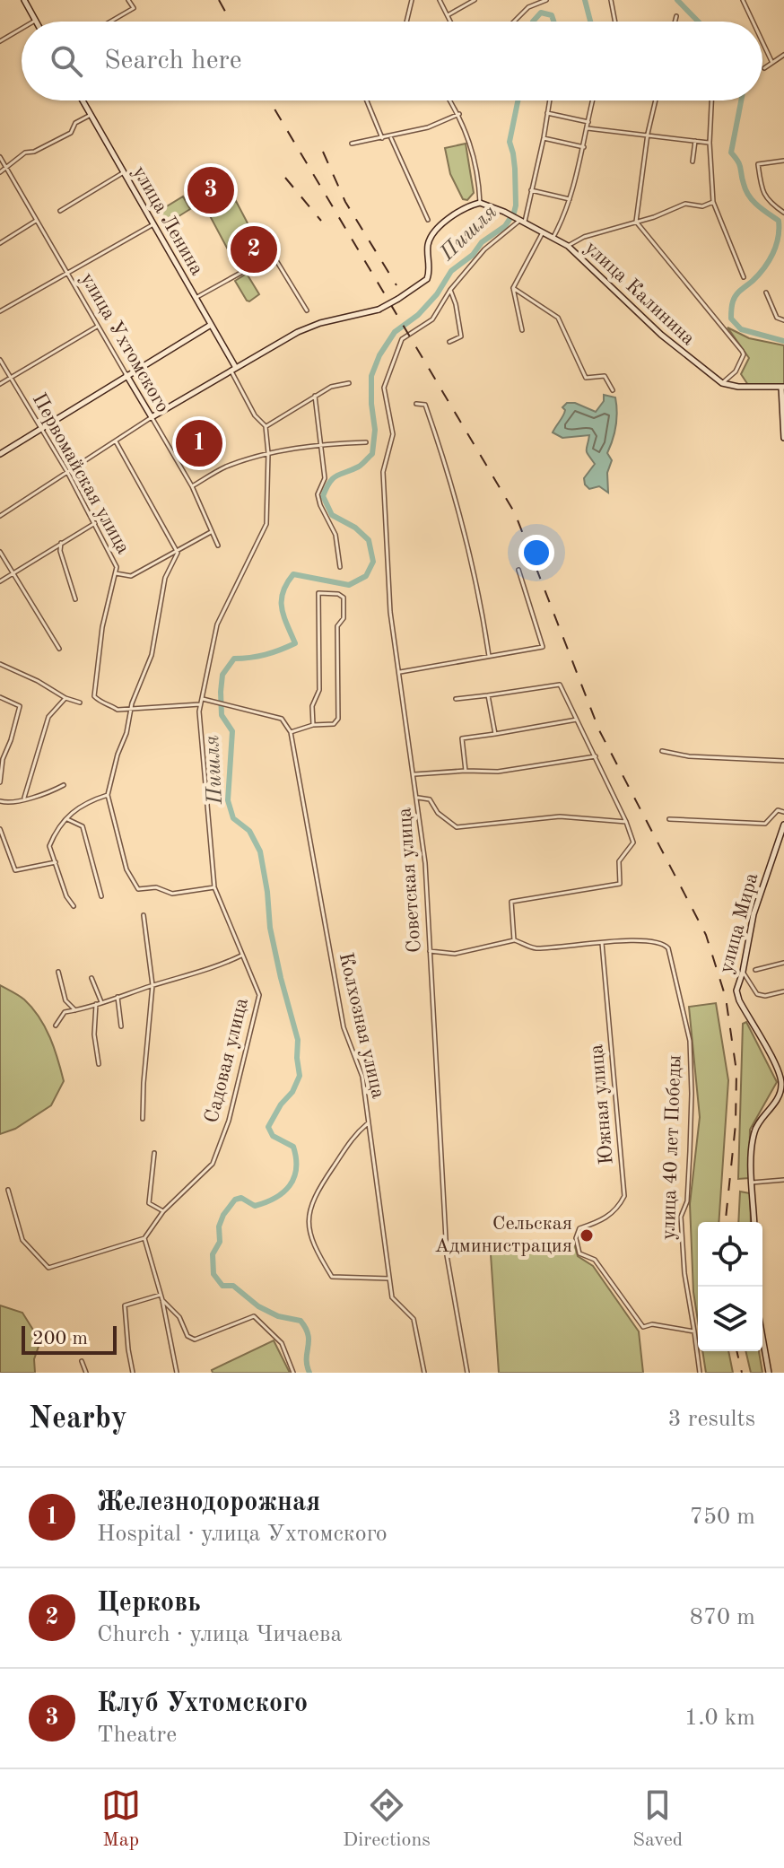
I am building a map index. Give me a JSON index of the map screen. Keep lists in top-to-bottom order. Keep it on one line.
{"streets":{"main road":["улица Ленина","улица Калинина","улица Ухтомского","улица Мира"],"street":["Первомайская улица","Советская улица","Колхозная улица","Садовая улица","Южная улица","улица 40 лет Победы"]},"crossings":[["улица Ленина","Садовая улица"],["Южная улица","улица 40 лет Победы"]],"water":["Пишля"],"places":["Сельская Администрация"],"scale_bar":"200 m","page":{"search":"Search here","pins":["3","2","1"],"scale":"200 m","heading":["Nearby","3 results"],"list":[{"mark":"1","name":"Железнодорожная","note":"Hospital · улица Ухтомского","value":"750 m"},{"mark":"2","name":"Церковь","note":"Church · улица Чичаева","value":"870 m"},{"mark":"3","name":"Клуб Ухтомского","note":"Theatre","value":"1.0 km"}],"nav":["Map","Directions","Saved"]}}
